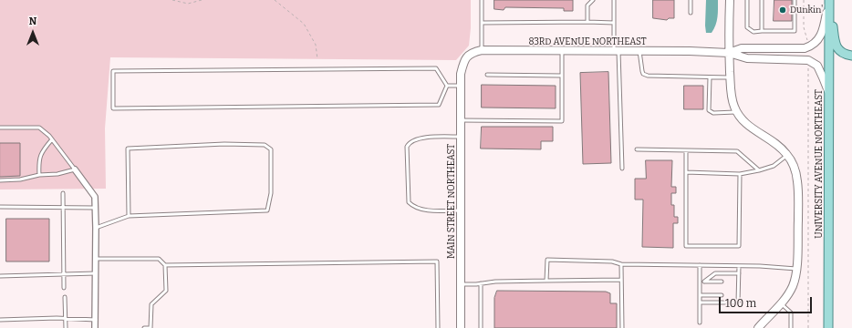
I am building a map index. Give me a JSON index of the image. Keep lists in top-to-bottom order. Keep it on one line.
{"streets":{"main road":["UNIVERSITY AVENUE NORTHEAST"],"street":["83RD AVENUE NORTHEAST","MAIN STREET NORTHEAST"]},"crossings":[["83RD AVENUE NORTHEAST","MAIN STREET NORTHEAST"]],"places":["Dunkin'"],"scale_bar":"100 m","north":"top"}
